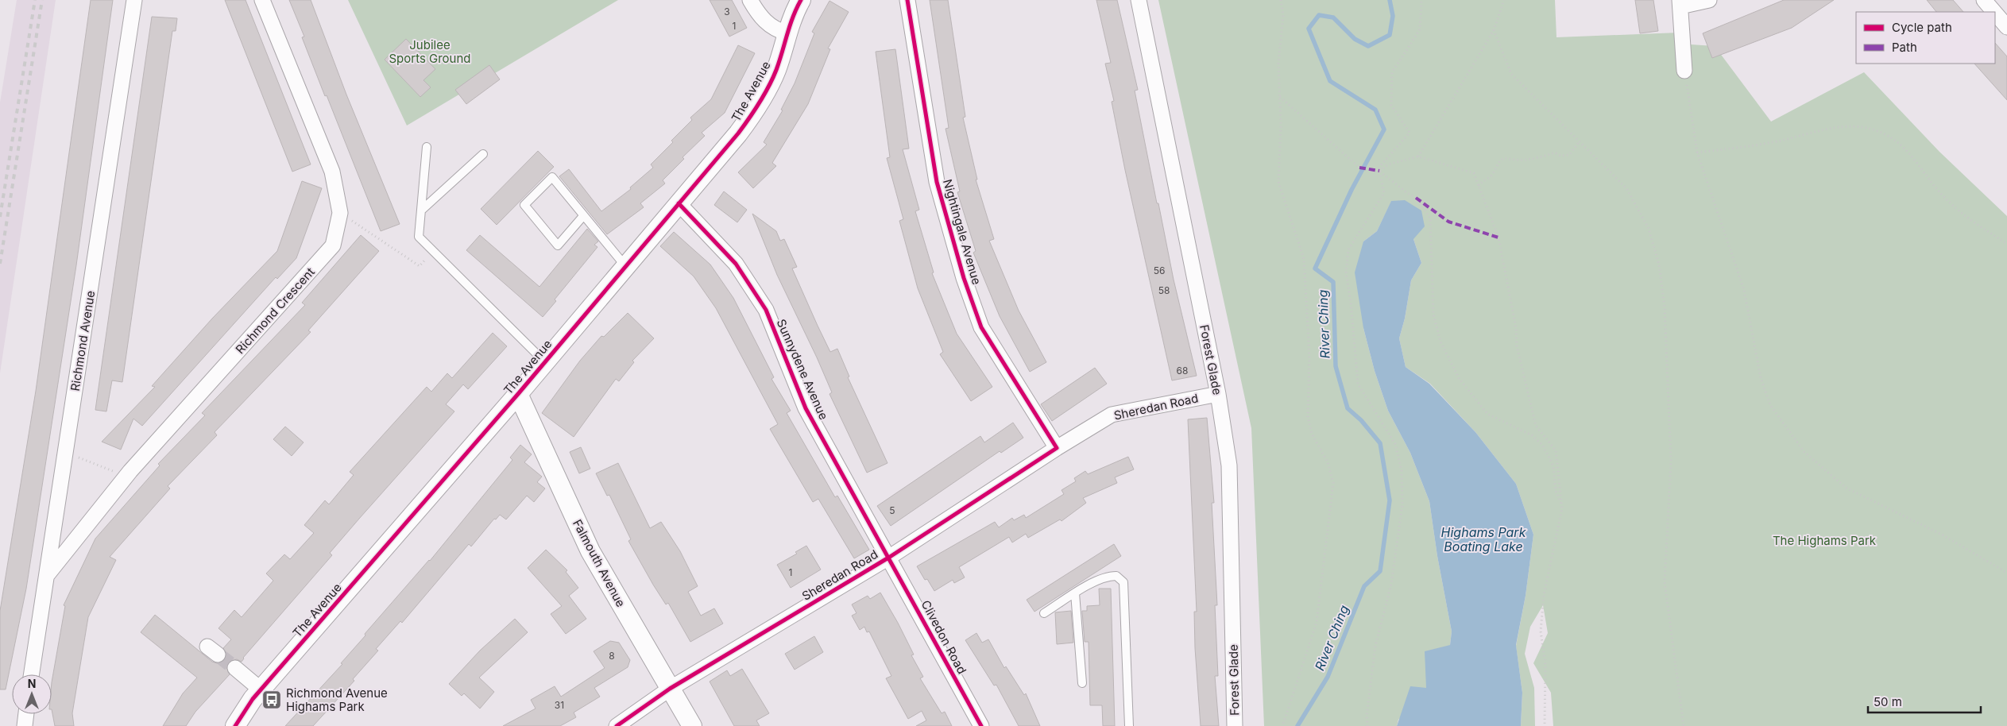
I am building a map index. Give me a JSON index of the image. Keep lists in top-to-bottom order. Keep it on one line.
{"streets":{"street":["The Avenue","Nightingale Avenue","Richmond Crescent","Richmond Avenue","Forest Glade","Sunnydene Avenue","Sheredan Road","Falmouth Avenue","Clivedon Road"]},"crossings":[["The Avenue","Sunnydene Avenue"],["The Avenue","Falmouth Avenue"],["Nightingale Avenue","Sheredan Road"],["Richmond Crescent","Richmond Avenue"],["Forest Glade","Sheredan Road"],["Sunnydene Avenue","Sheredan Road"],["Sunnydene Avenue","Clivedon Road"],["Sheredan Road","Falmouth Avenue"],["Sheredan Road","Clivedon Road"]],"water":["River Ching","Highams Park Boating Lake"],"parks":["Jubilee Sports Ground","The Highams Park"],"places":{"bus stop":["Richmond Avenue Highams Park"]},"house_numbers":["3","1","56","58","68","5","1","8","31"],"legend":["Cycle path","Path"],"scale_bar":"50 m","north":"top"}
